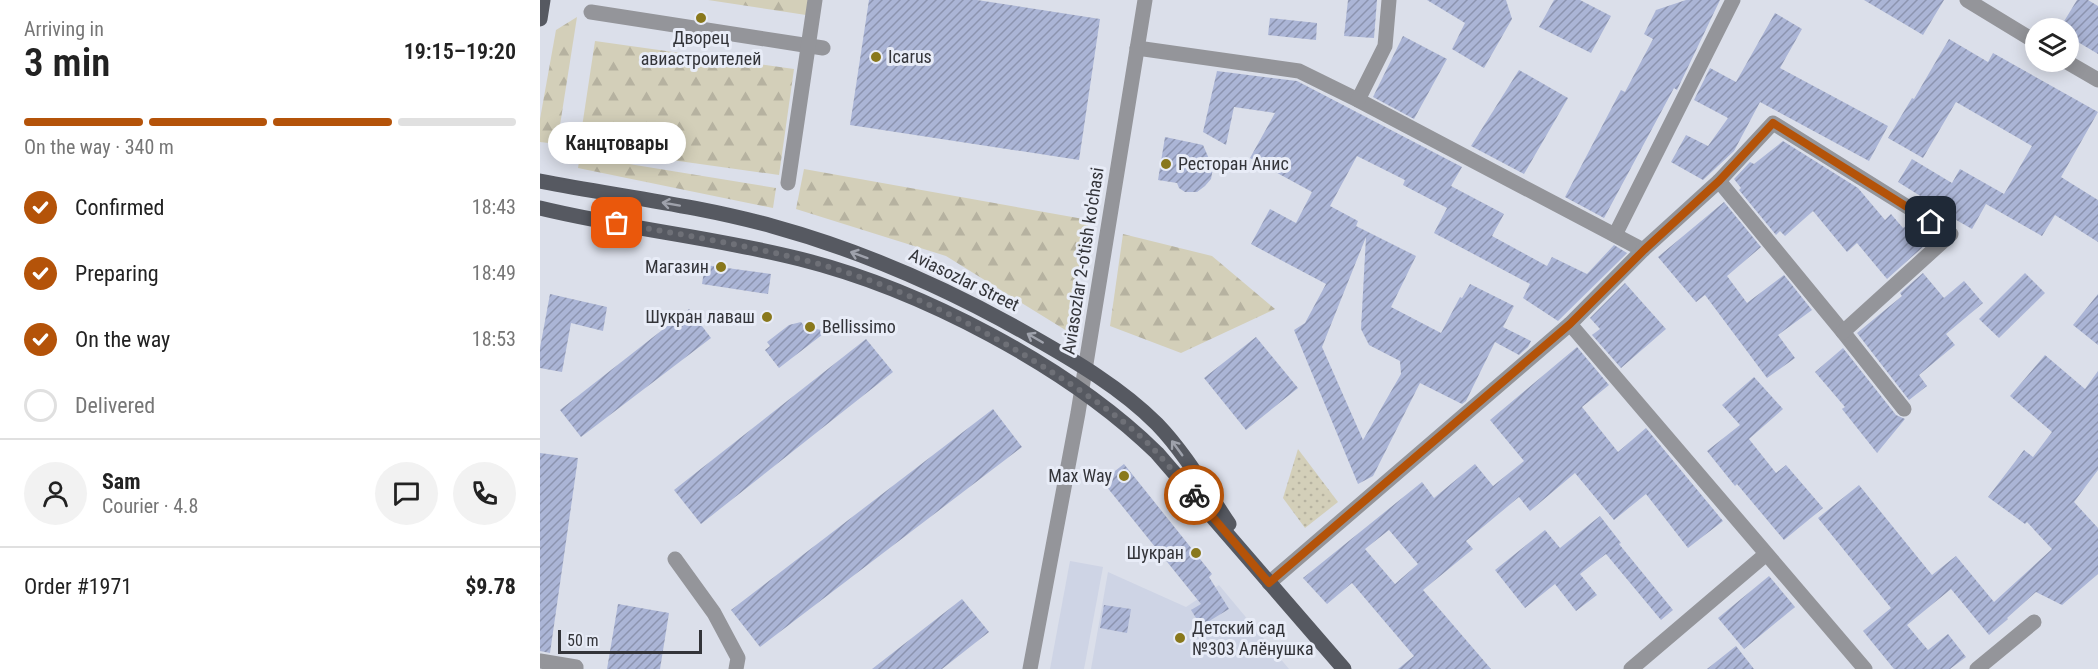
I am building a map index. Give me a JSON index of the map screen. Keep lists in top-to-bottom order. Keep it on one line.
{"streets":{"main road":["Aviasozlar Street"],"street":["Aviasozlar 2-o'tish ko'chasi"]},"crossings":[["Aviasozlar 2-o'tish ko'chasi","Aviasozlar Street"]],"places":["Дворец авиастроителей","Icarus","Ресторан Анис","Канцтовары","Магазин","Шукран лаваш","Bellissimo","Max Way","Шукран","Детский сад №303 Алёнушка"],"scale_bar":"50 m","page":{"heading":["3 min","Arriving in","19:15–19:20"],"panel":["Sam","Courier · 4.8","Order #1971","$9.78"],"bar":"On the way · 340 m","bubble":"Канцтовары","list":[["Confirmed","18:43"],["Preparing","18:49"],["On the way","18:53"],"Delivered"],"scale":"50 m"}}
